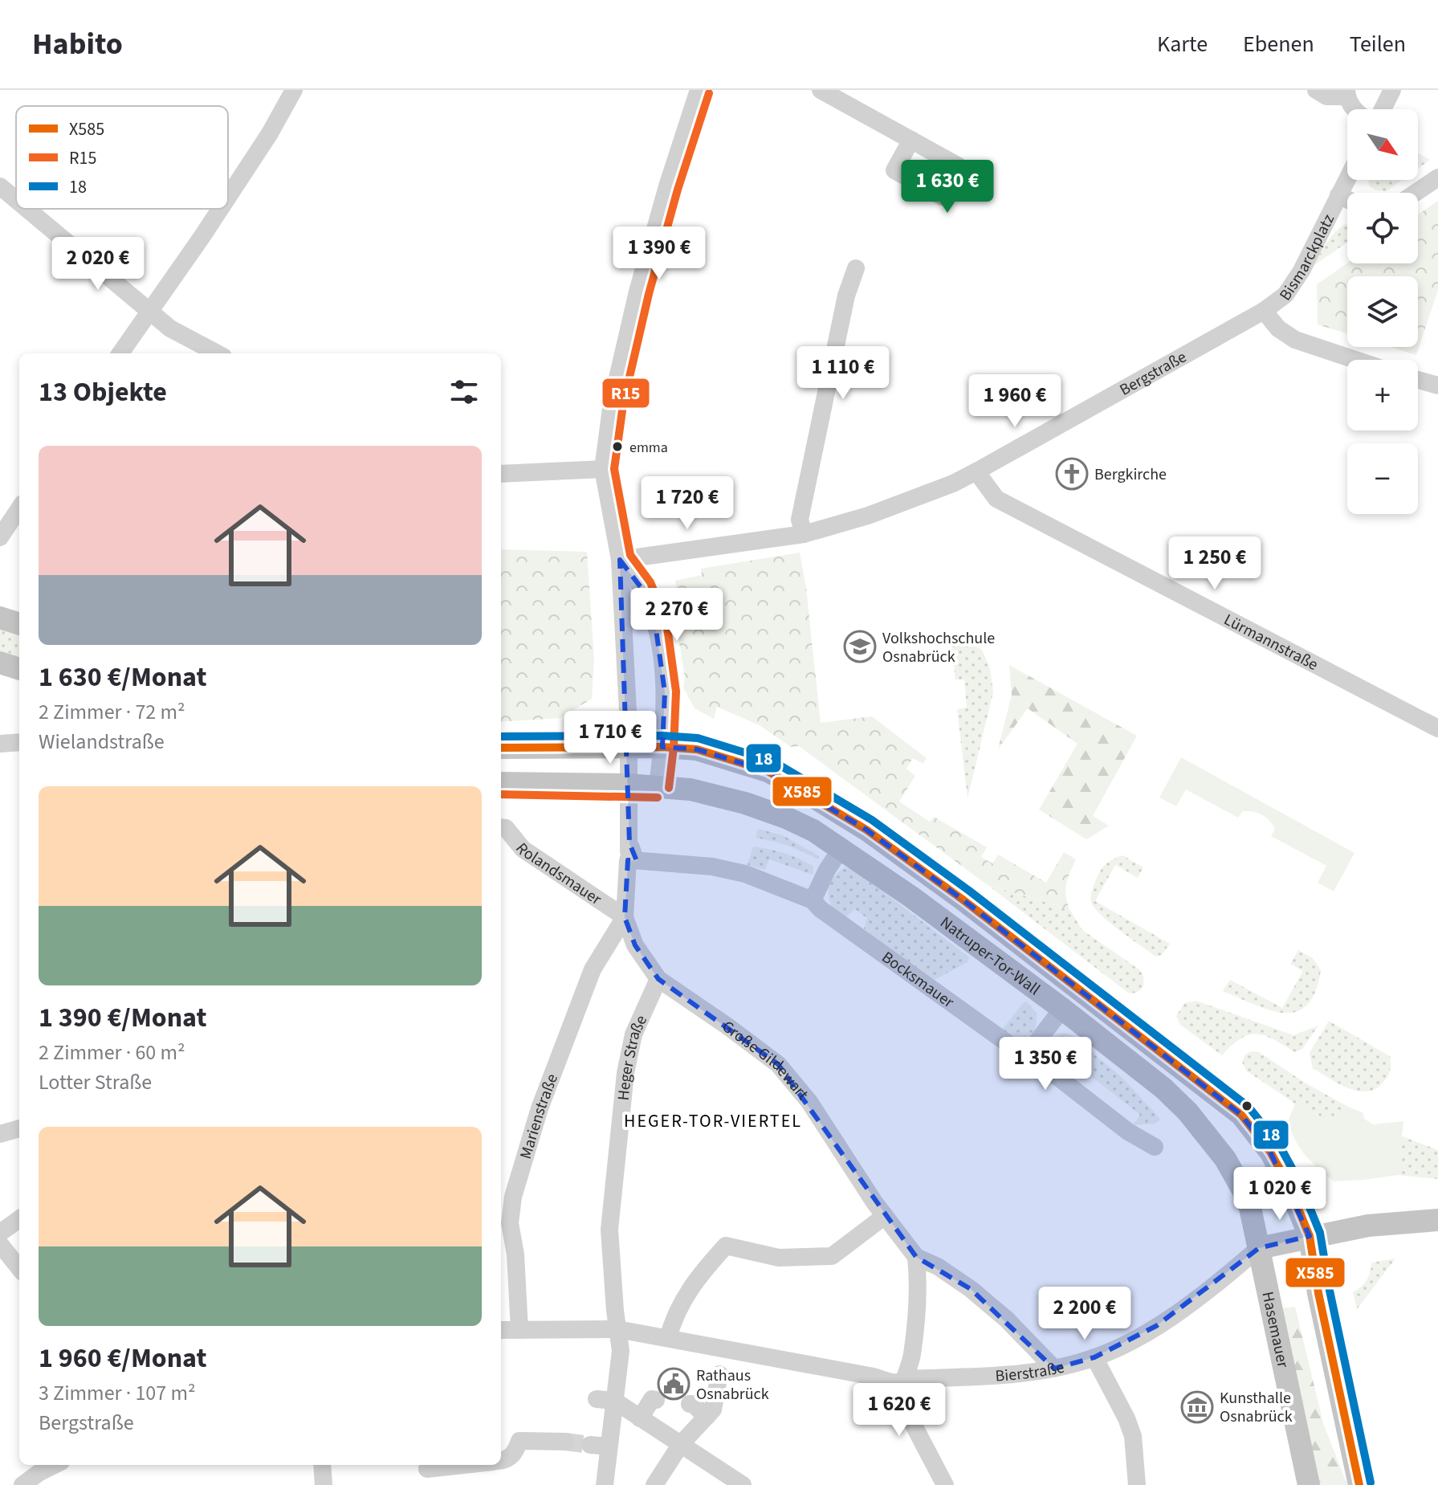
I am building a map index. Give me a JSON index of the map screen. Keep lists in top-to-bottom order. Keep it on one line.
{"streets":{"main road":["Natruper-Tor-Wall","Hasemauer"],"street":["Bismarckplatz","Bergstraße","Lürmannstraße","Rolandsmauer","Bocksmauer","Heger Straße","Große Gildewart","Marienstraße","Bierstraße"]},"crossings":[["Bismarckplatz","Bergstraße"],["Bergstraße","Lürmannstraße"],["Rolandsmauer","Marienstraße"],["Natruper-Tor-Wall","Hasemauer"],["Natruper-Tor-Wall","Bierstraße"],["Heger Straße","Große Gildewart"],["Heger Straße","Bierstraße"],["Große Gildewart","Bierstraße"],["Marienstraße","Bierstraße"],["Hasemauer","Bierstraße"]],"districts":["HEGER-TOR-VIERTEL"],"places":{"other":["emma"],"church":["Bergkirche"],"school or university":["Volkshochschule Osnabrück"],"public building":["Rathaus Osnabrück"],"museum":["Kunsthalle Osnabrück"]},"lines":["transit line R15","transit line 18","transit line X585"],"legend":["X585","R15","18"],"north":"bottom right","page":{"header":"Habito","nav":["Karte","Ebenen","Teilen"],"map_buttons":["+","−"],"price":["1 630 €","1 390 €","2 020 €","1 110 €","1 960 €","1 720 €","1 250 €","2 270 €","1 710 €","1 350 €","1 020 €","2 200 €","1 620 €"],"heading":"13 Objekte","list":[{"name":"1 630 €/Monat","note":"2 Zimmer · 72 m² · Wielandstraße"},{"name":"1 390 €/Monat","note":"2 Zimmer · 60 m² · Lotter Straße"},{"name":"1 960 €/Monat","note":"3 Zimmer · 107 m² · Bergstraße"}]}}
